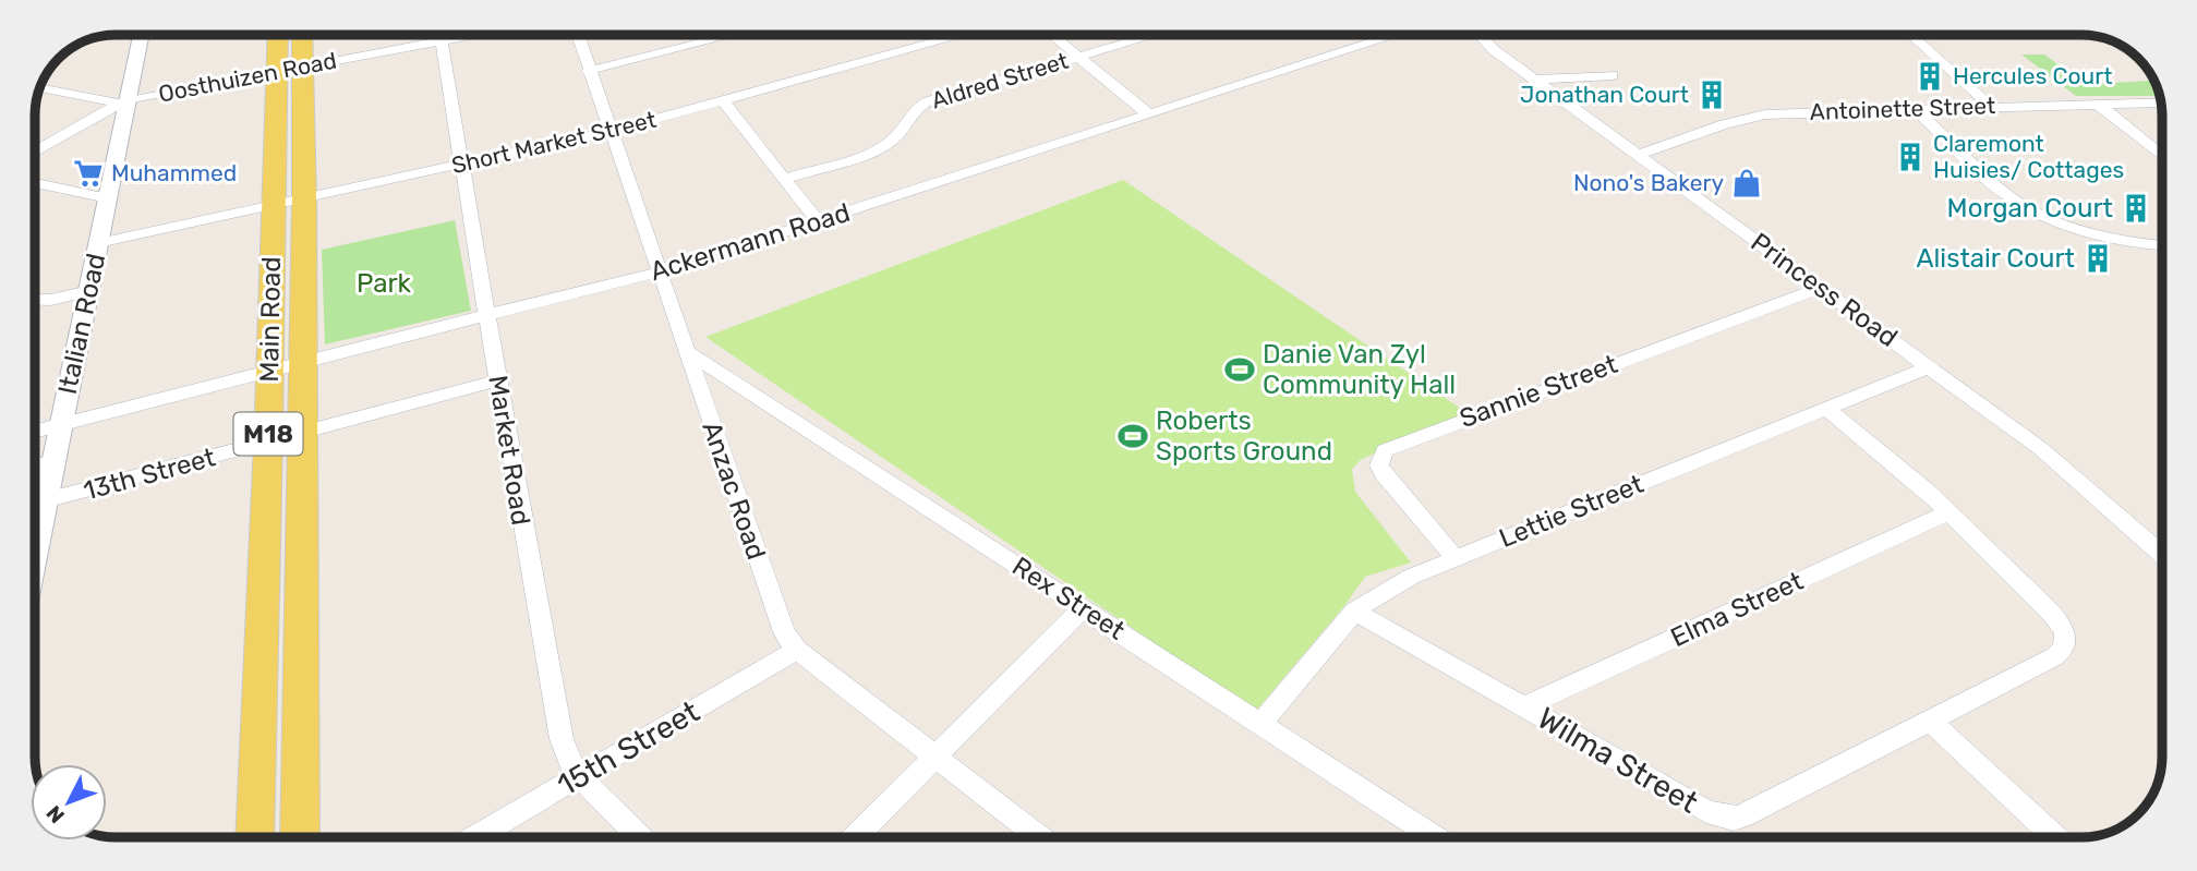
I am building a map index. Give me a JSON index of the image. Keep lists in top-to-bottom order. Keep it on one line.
{"streets":{"main road":["Main Road","M18"],"street":["Oosthuizen Road","Aldred Street","Antoinette Street","Short Market Street","Ackermann Road","Princess Road","Italian Road","Sannie Street","Market Road","13th Street","Anzac Road","Lettie Street","Rex Street","Elma Street","15th Street","Wilma Street"]},"crossings":[["Oosthuizen Road","Main Road"],["Oosthuizen Road","Italian Road"],["Antoinette Street","Princess Road"],["Short Market Street","Main Road"],["Short Market Street","Italian Road"],["Short Market Street","Market Road"],["Short Market Street","Anzac Road"],["Ackermann Road","Main Road"],["Ackermann Road","Italian Road"],["Ackermann Road","Market Road"],["Ackermann Road","Anzac Road"],["Princess Road","Sannie Street"],["Princess Road","Lettie Street"],["Main Road","13th Street"],["Italian Road","13th Street"],["Sannie Street","Lettie Street"],["Market Road","13th Street"],["Market Road","15th Street"],["Anzac Road","Rex Street"],["Anzac Road","15th Street"],["Lettie Street","Rex Street"],["Lettie Street","Wilma Street"],["Elma Street","Wilma Street"]],"parks":["Park"],"places":{"building":["Hercules Court","Jonathan Court","Claremont Huisies/ Cottages","Morgan Court","Alistair Court"],"supermarket":["Muhammed"],"shop":["Nono's Bakery"],"sports":["Danie Van Zyl Community Hall","Roberts Sports Ground"]},"north":"bottom left"}
